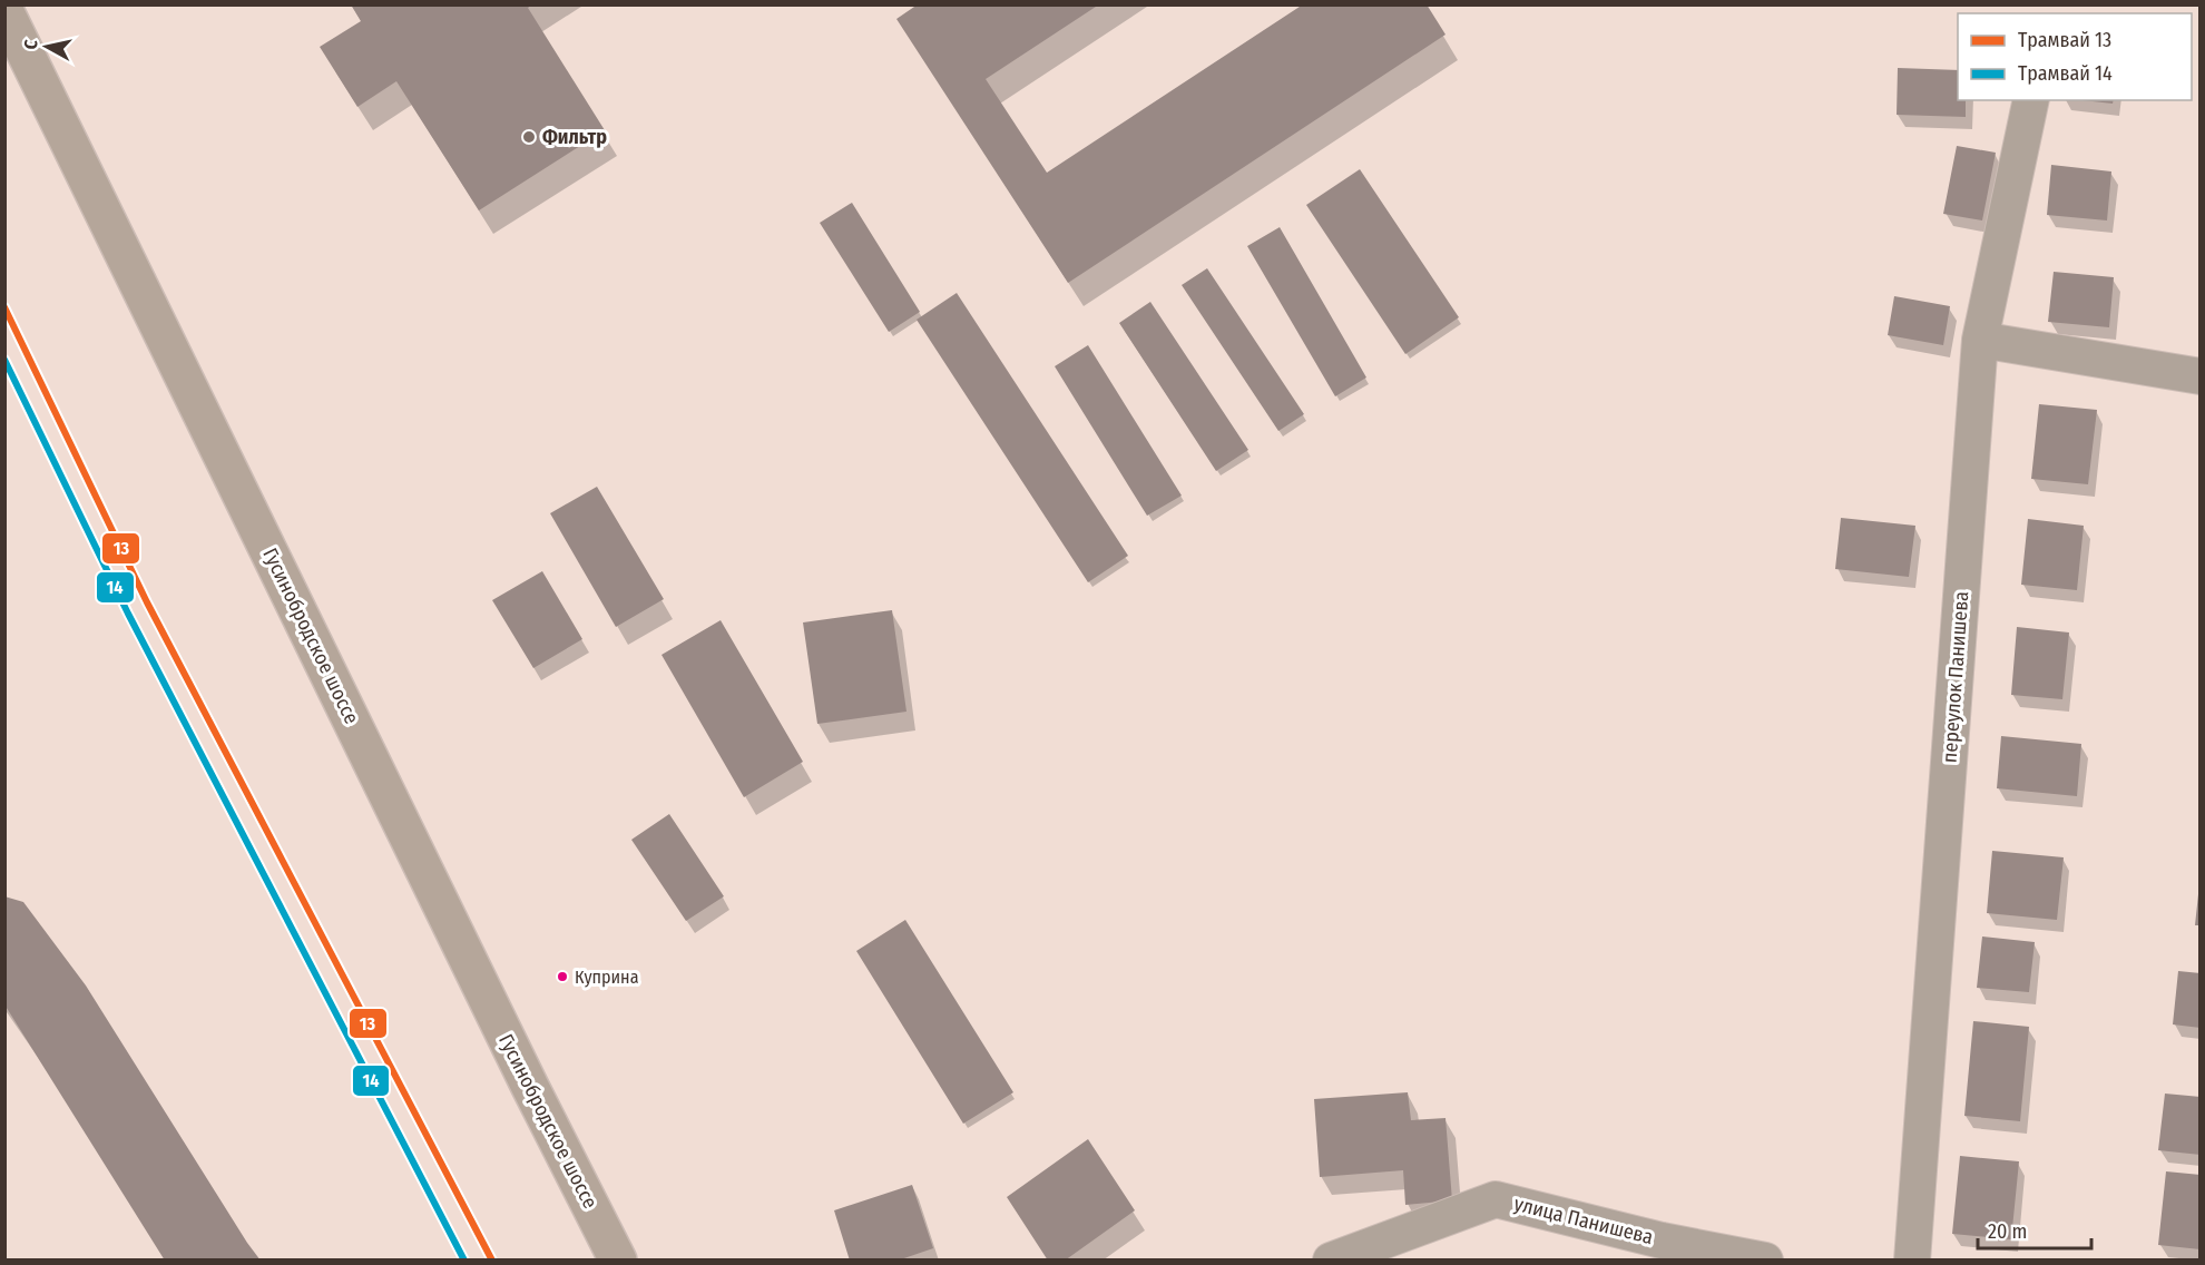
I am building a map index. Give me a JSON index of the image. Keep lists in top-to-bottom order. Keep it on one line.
{"streets":{"main road":["Гусинобродское шоссе"],"street":["переулок Панишева","улица Панишева"]},"places":["Фильтр","Куприна"],"lines":["tram line 13","tram line 14"],"legend":["Трамвай 13","Трамвай 14"],"scale_bar":"20 m","north":"left"}
